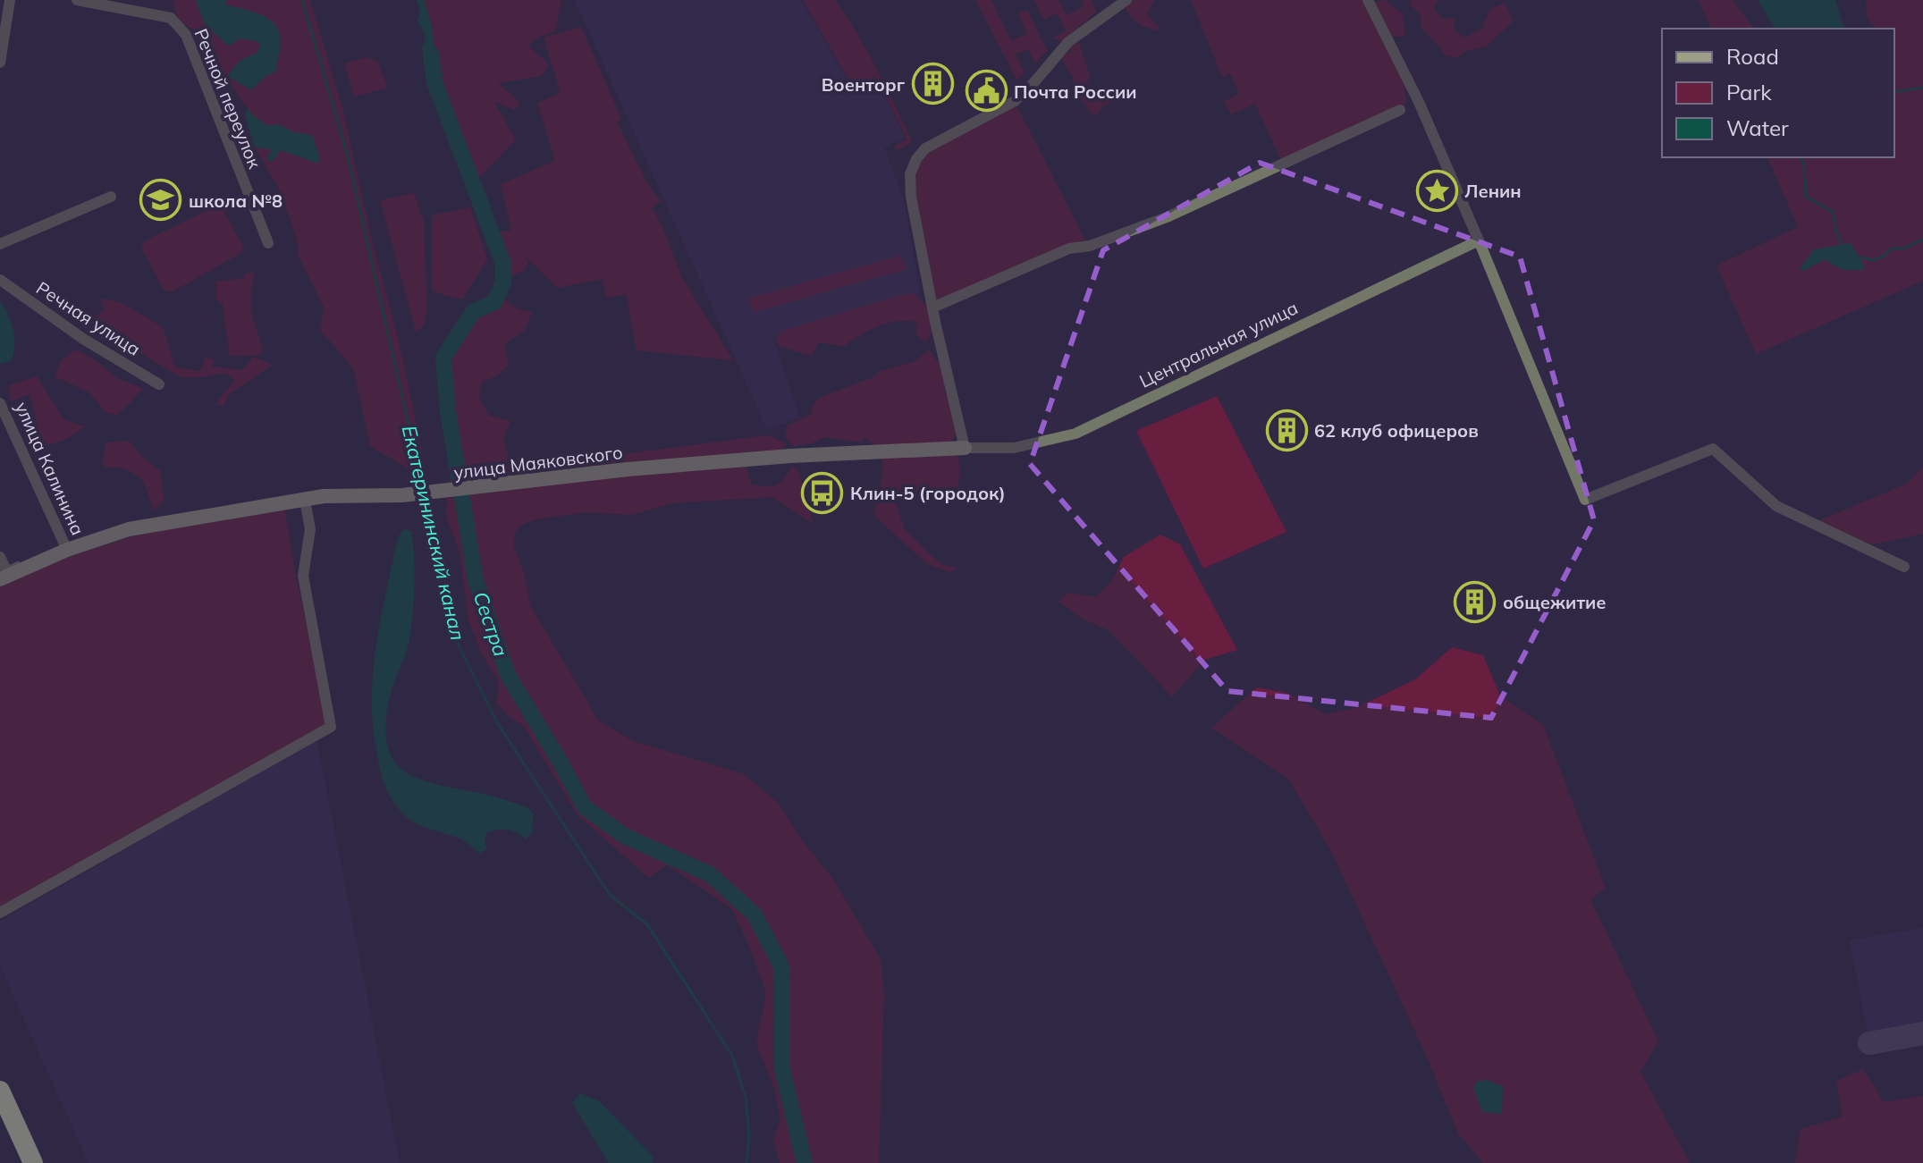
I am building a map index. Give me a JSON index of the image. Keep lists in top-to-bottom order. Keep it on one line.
{"streets":{"street":["Речной переулок","Речная улица","Центральная улица","улица Маяковского","улица Калинина"]},"crossings":[["Центральная улица","улица Маяковского"],["улица Маяковского","улица Калинина"]],"water":["Екатерининский канал","Сестра"],"places":{"building":["Военторг","62 клуб офицеров","общежитие"],"public building":["Почта России"],"place":["Ленин"],"school or university":["школа №8"],"bus stop":["Клин-5 (городок)"]},"legend":["Road","Park","Water"]}
